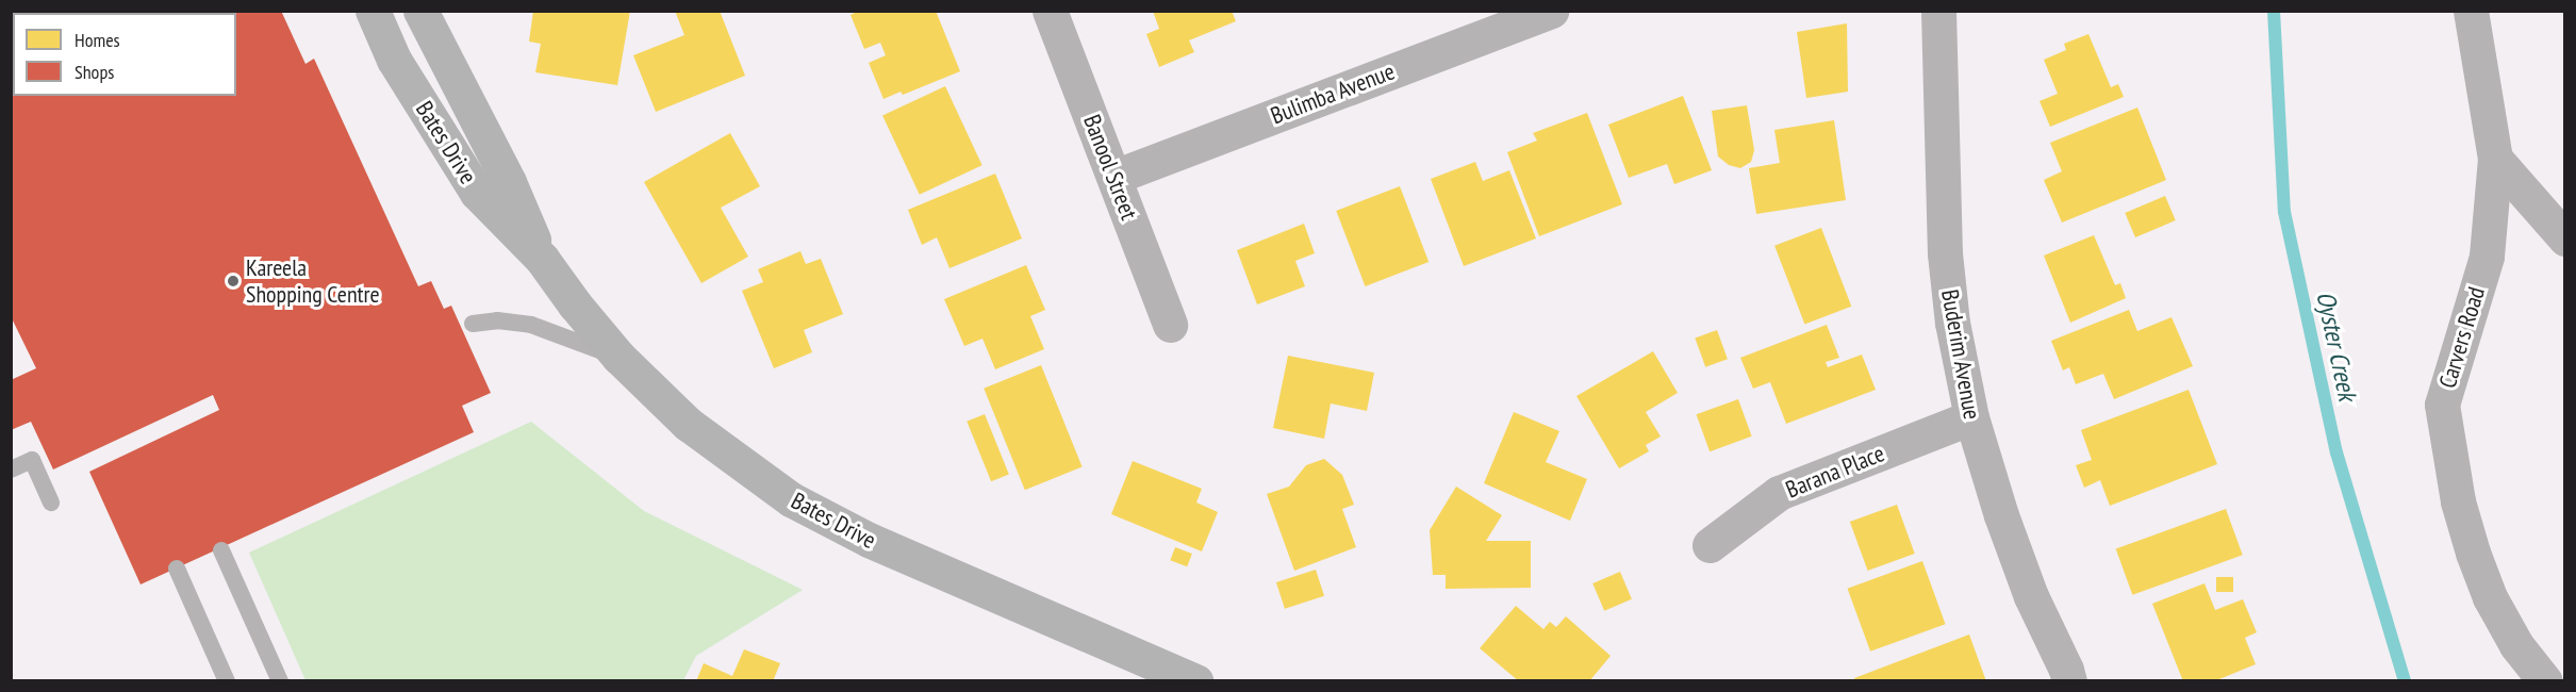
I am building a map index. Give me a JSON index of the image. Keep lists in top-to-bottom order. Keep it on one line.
{"streets":{"street":["Bulimba Avenue","Bates Drive","Banool Street","Carvers Road","Buderim Avenue","Barana Place"]},"crossings":[["Bulimba Avenue","Banool Street"],["Buderim Avenue","Barana Place"]],"water":["Oyster Creek"],"places":["Kareela Shopping Centre"],"legend":["Homes","Shops"]}
